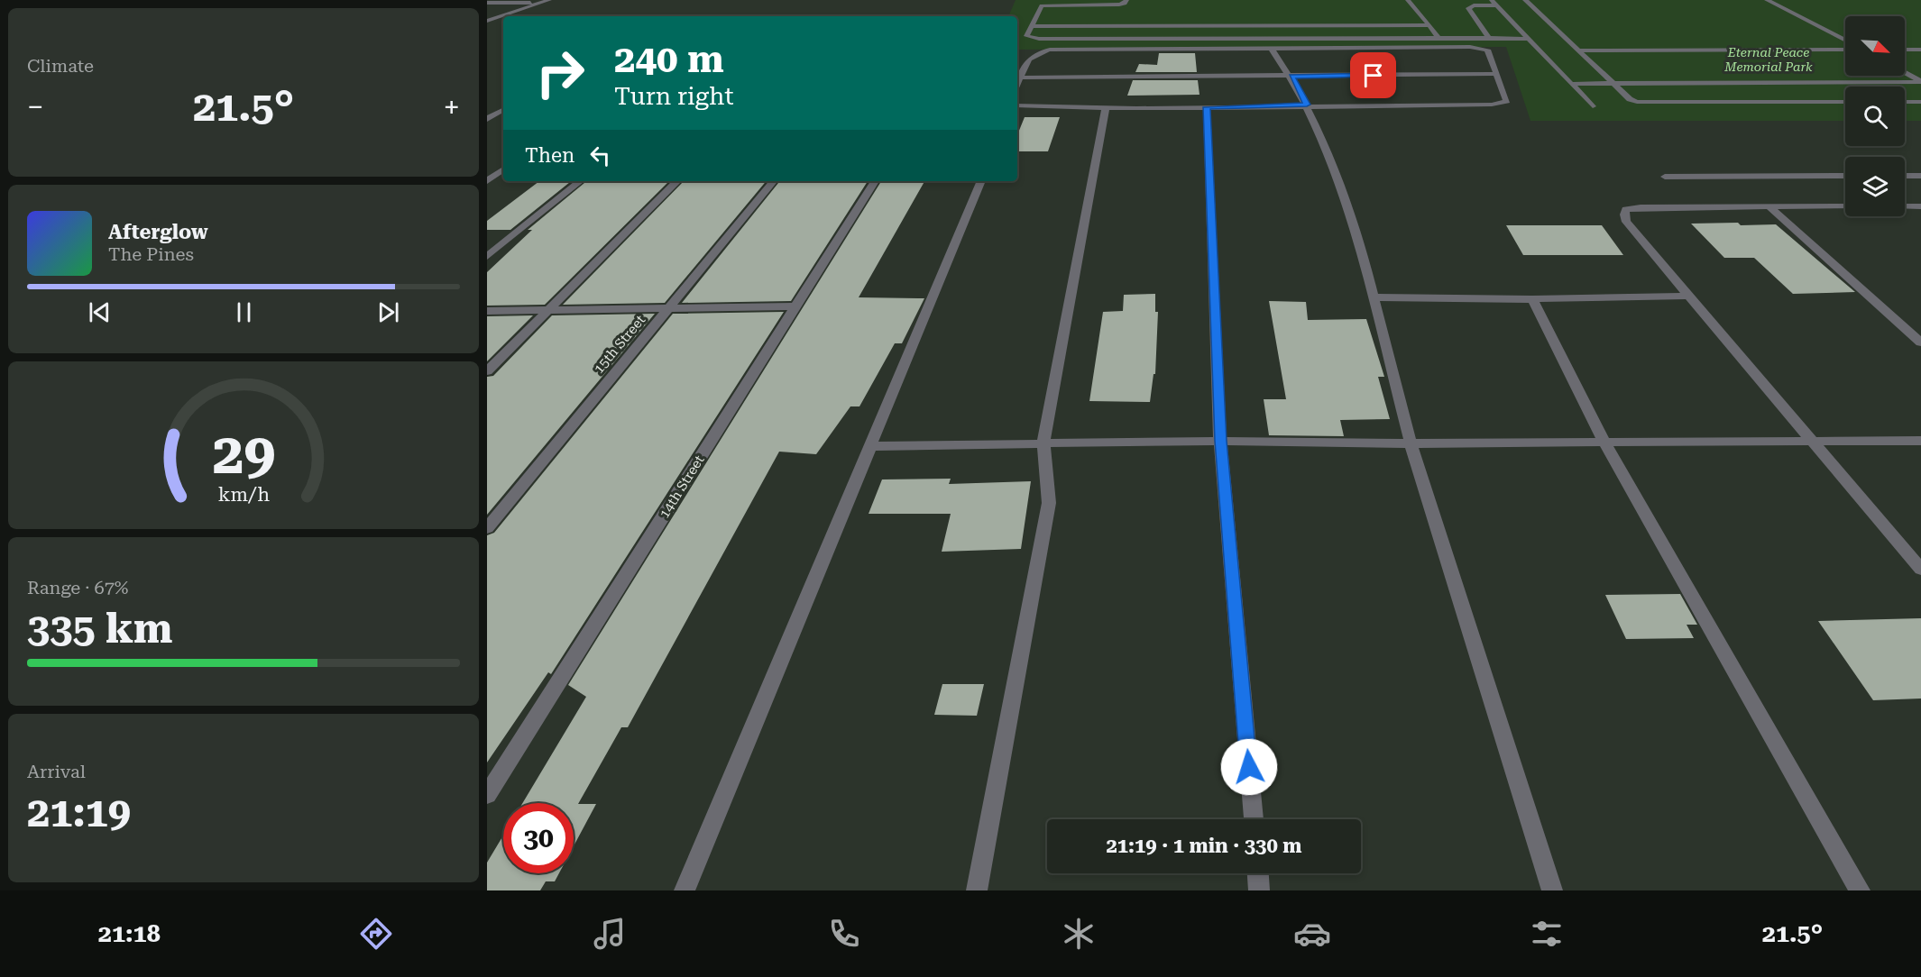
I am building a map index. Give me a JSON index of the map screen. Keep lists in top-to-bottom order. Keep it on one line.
{"streets":{"street":["15th Street","14th Street"]},"parks":["Eternal Peace Memorial Park"],"north":"bottom right","page":{"tile":["Climate",["Range · 67%","335 km"],["Arrival","21:19"]],"turn":["240 m","Turn right"],"heat":["−","21.5°","+"],"then":"Then","song":["Afterglow","The Pines"],"limit":"30","trip":"21:19 · 1 min · 330 m","tabs":["21:18","21.5°"],"gauge":["29","km/h"]}}
